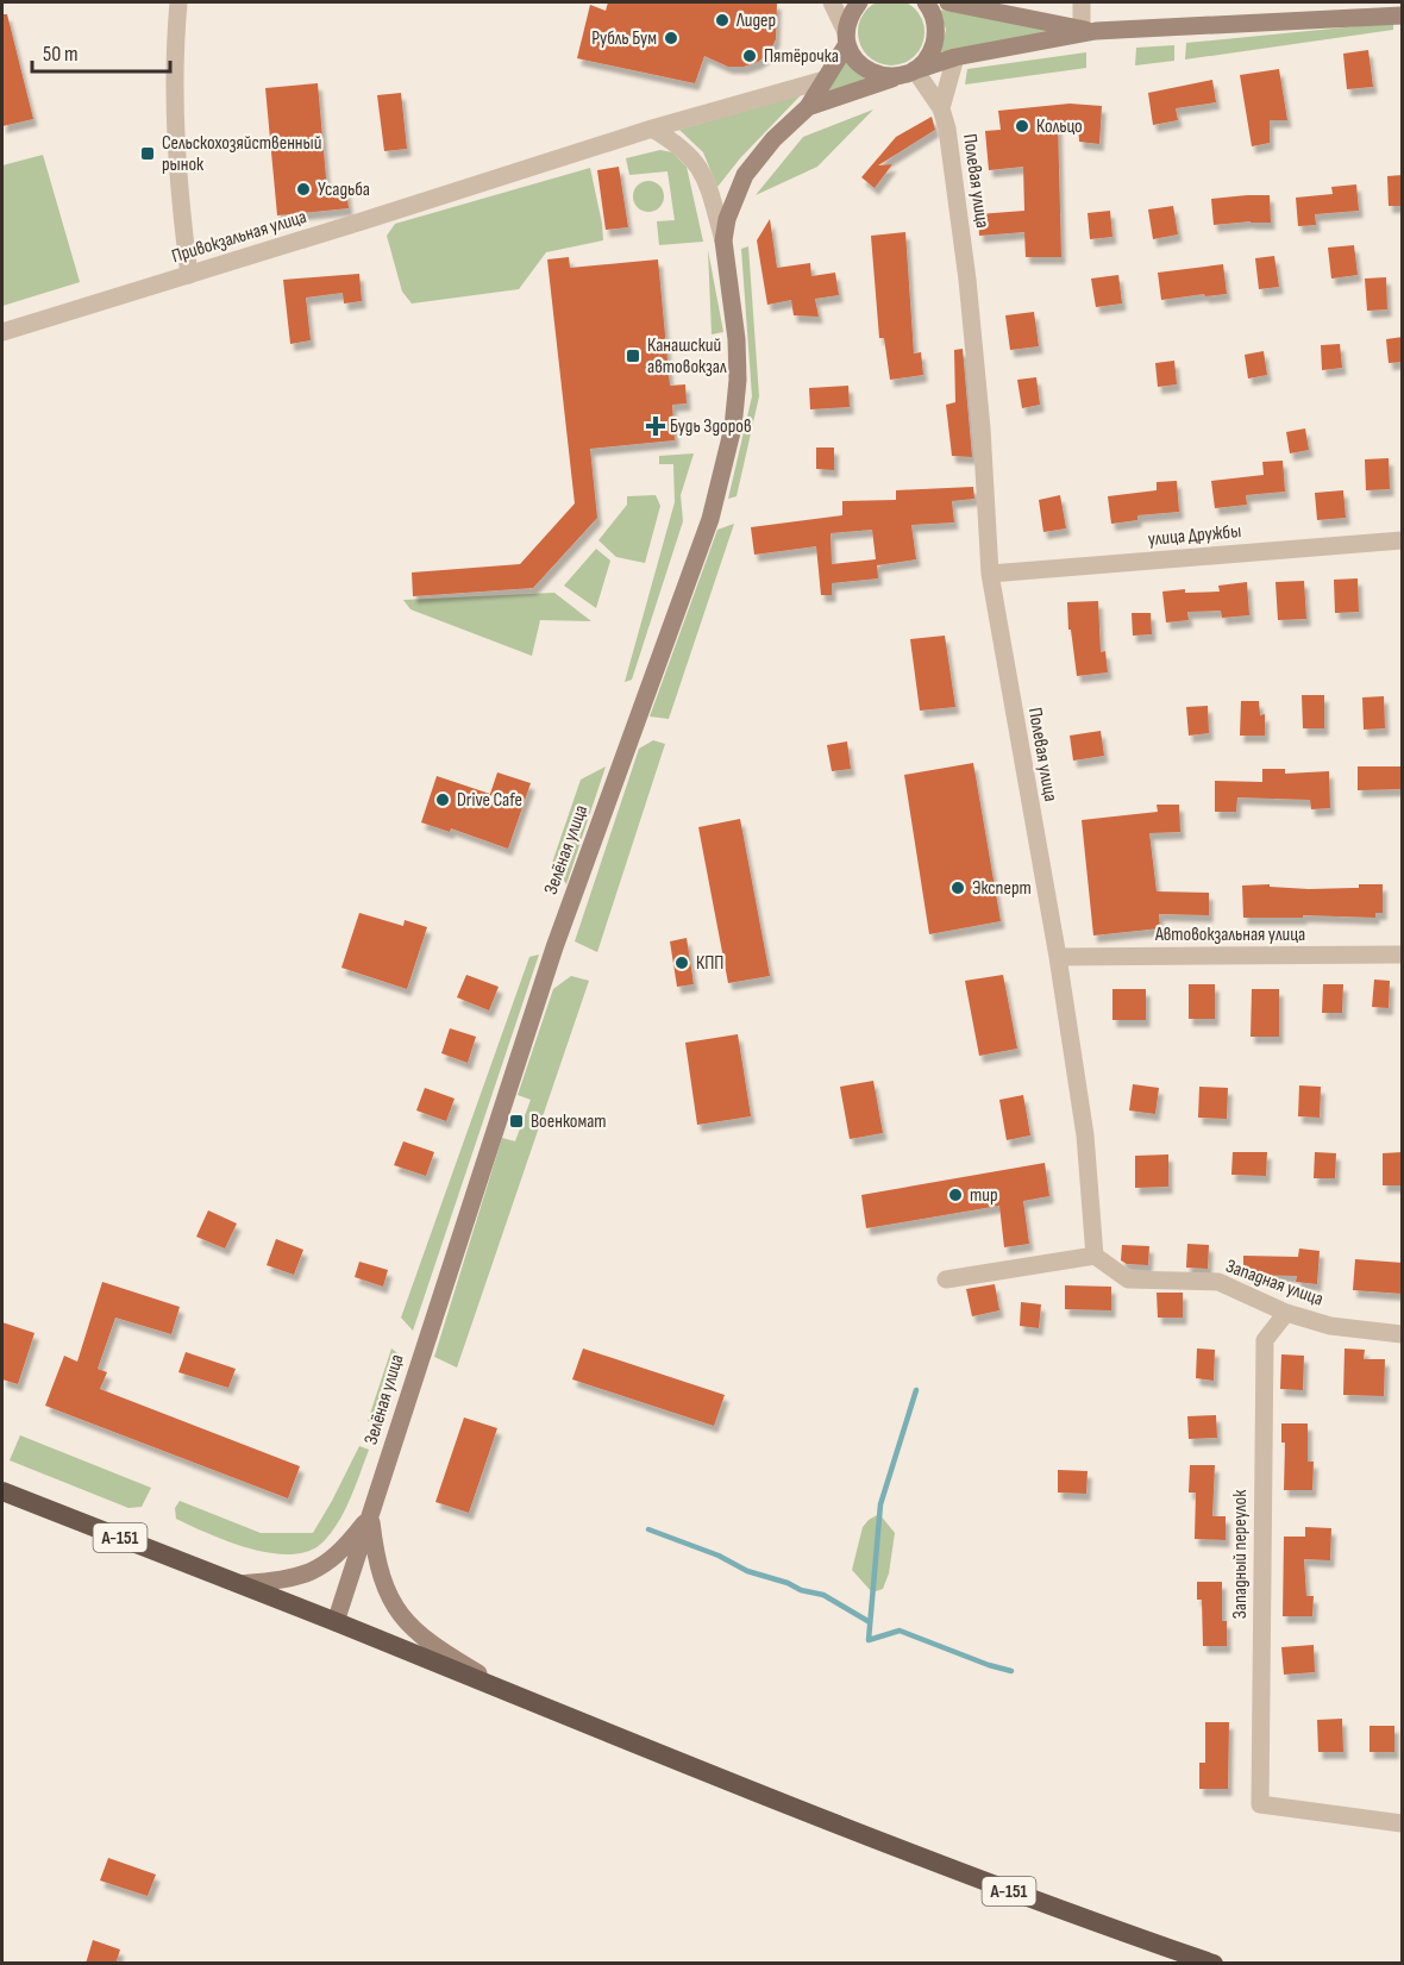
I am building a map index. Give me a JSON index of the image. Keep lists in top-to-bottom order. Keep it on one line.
{"streets":{"highway":["А-151"],"main road":["Зелёная улица"],"street":["Полевая улица","Привокзальная улица","улица Дружбы","Автовокзальная улица","Западная улица","Западный переулок"]},"crossings":[["Полевая улица","улица Дружбы"],["Полевая улица","Зелёная улица"],["Полевая улица","Автовокзальная улица"],["Полевая улица","Западная улица"],["Привокзальная улица","Зелёная улица"],["Зелёная улица","А-151"],["Западная улица","Западный переулок"]],"places":{"other":["Лидер","Рубль Бум","Пятёрочка","Кольцо","Усадьба","Drive Cafe","Эксперт","КПП","тир"],"transit":["Сельскохозяйственный рынок","Канашский автовокзал","Военкомат"],"health":["Будь Здоров"]},"scale_bar":"50 m"}
